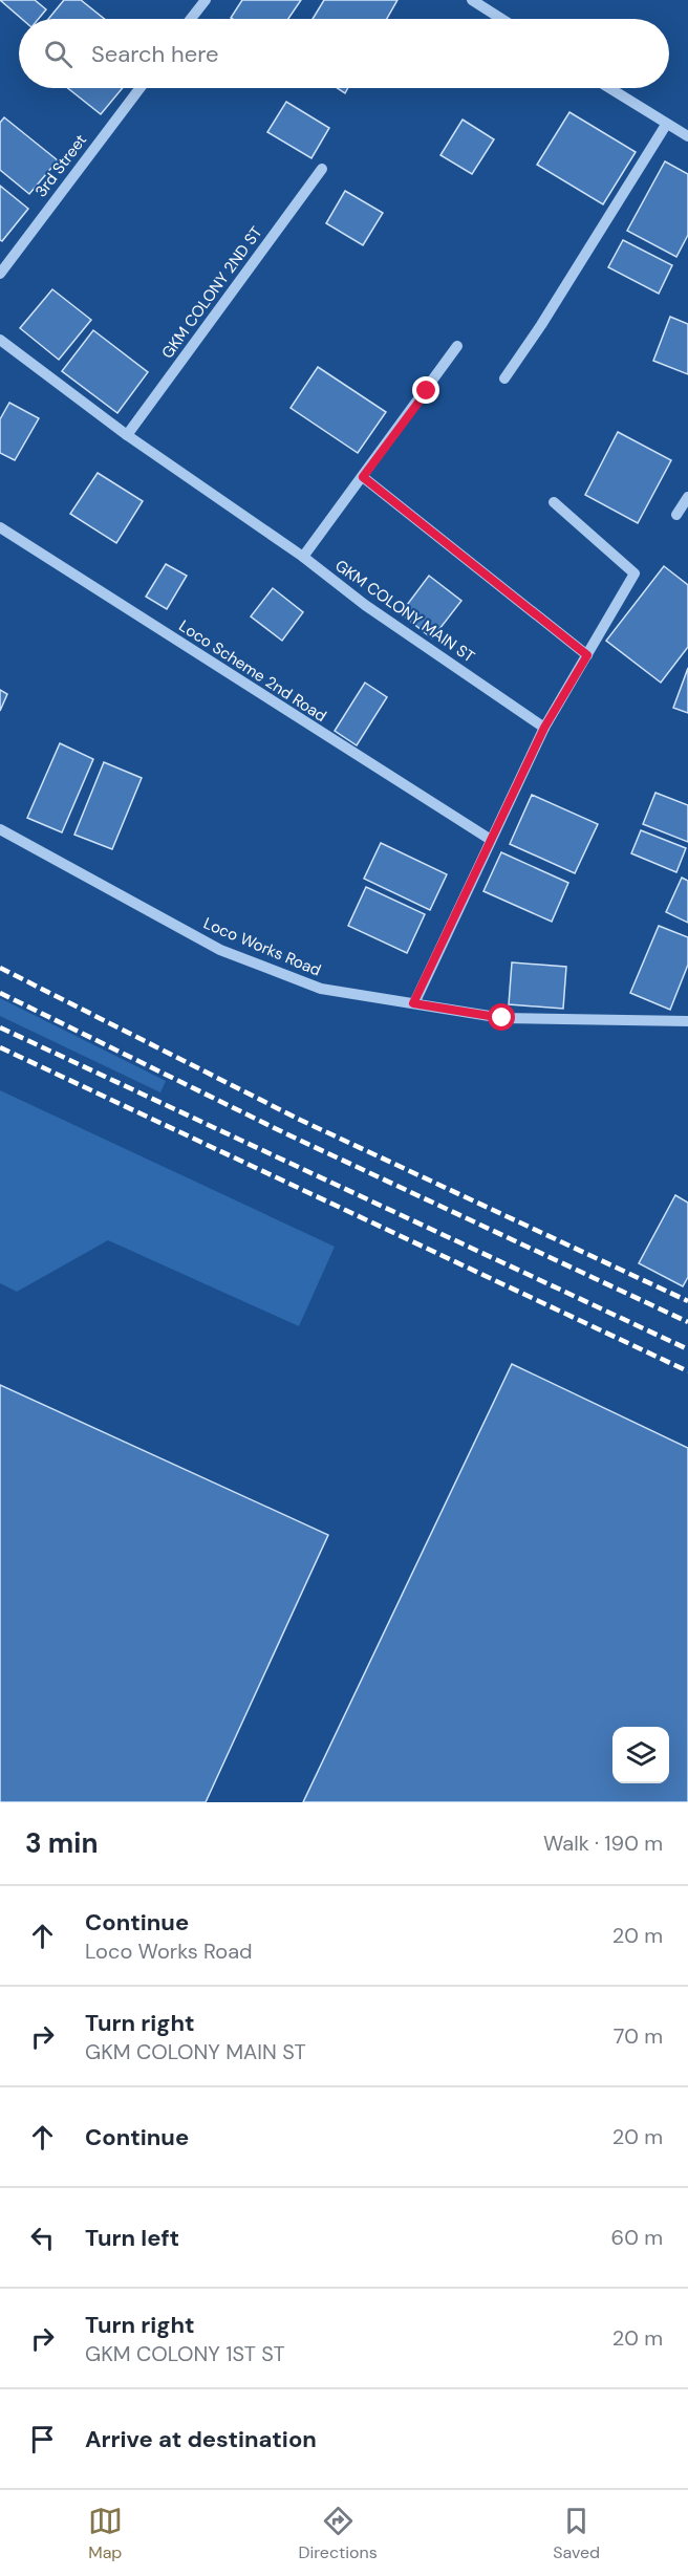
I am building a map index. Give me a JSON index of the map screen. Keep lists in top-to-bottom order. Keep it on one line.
{"streets":{"street":["3rd Street","GKM COLONY 2ND ST","GKM COLONY MAIN ST","Loco Scheme 2nd Road","Loco Works Road"]},"crossings":[["GKM COLONY 2ND ST","GKM COLONY MAIN ST"]],"page":{"search":"Search here","heading":["3 min","Walk · 190 m"],"list":[["Continue","Loco Works Road","20 m"],["Turn right","GKM COLONY MAIN ST","70 m"],["Continue","20 m"],["Turn left","60 m"],["Turn right","GKM COLONY 1ST ST","20 m"],"Arrive at destination"],"nav":["Map","Directions","Saved"]}}
